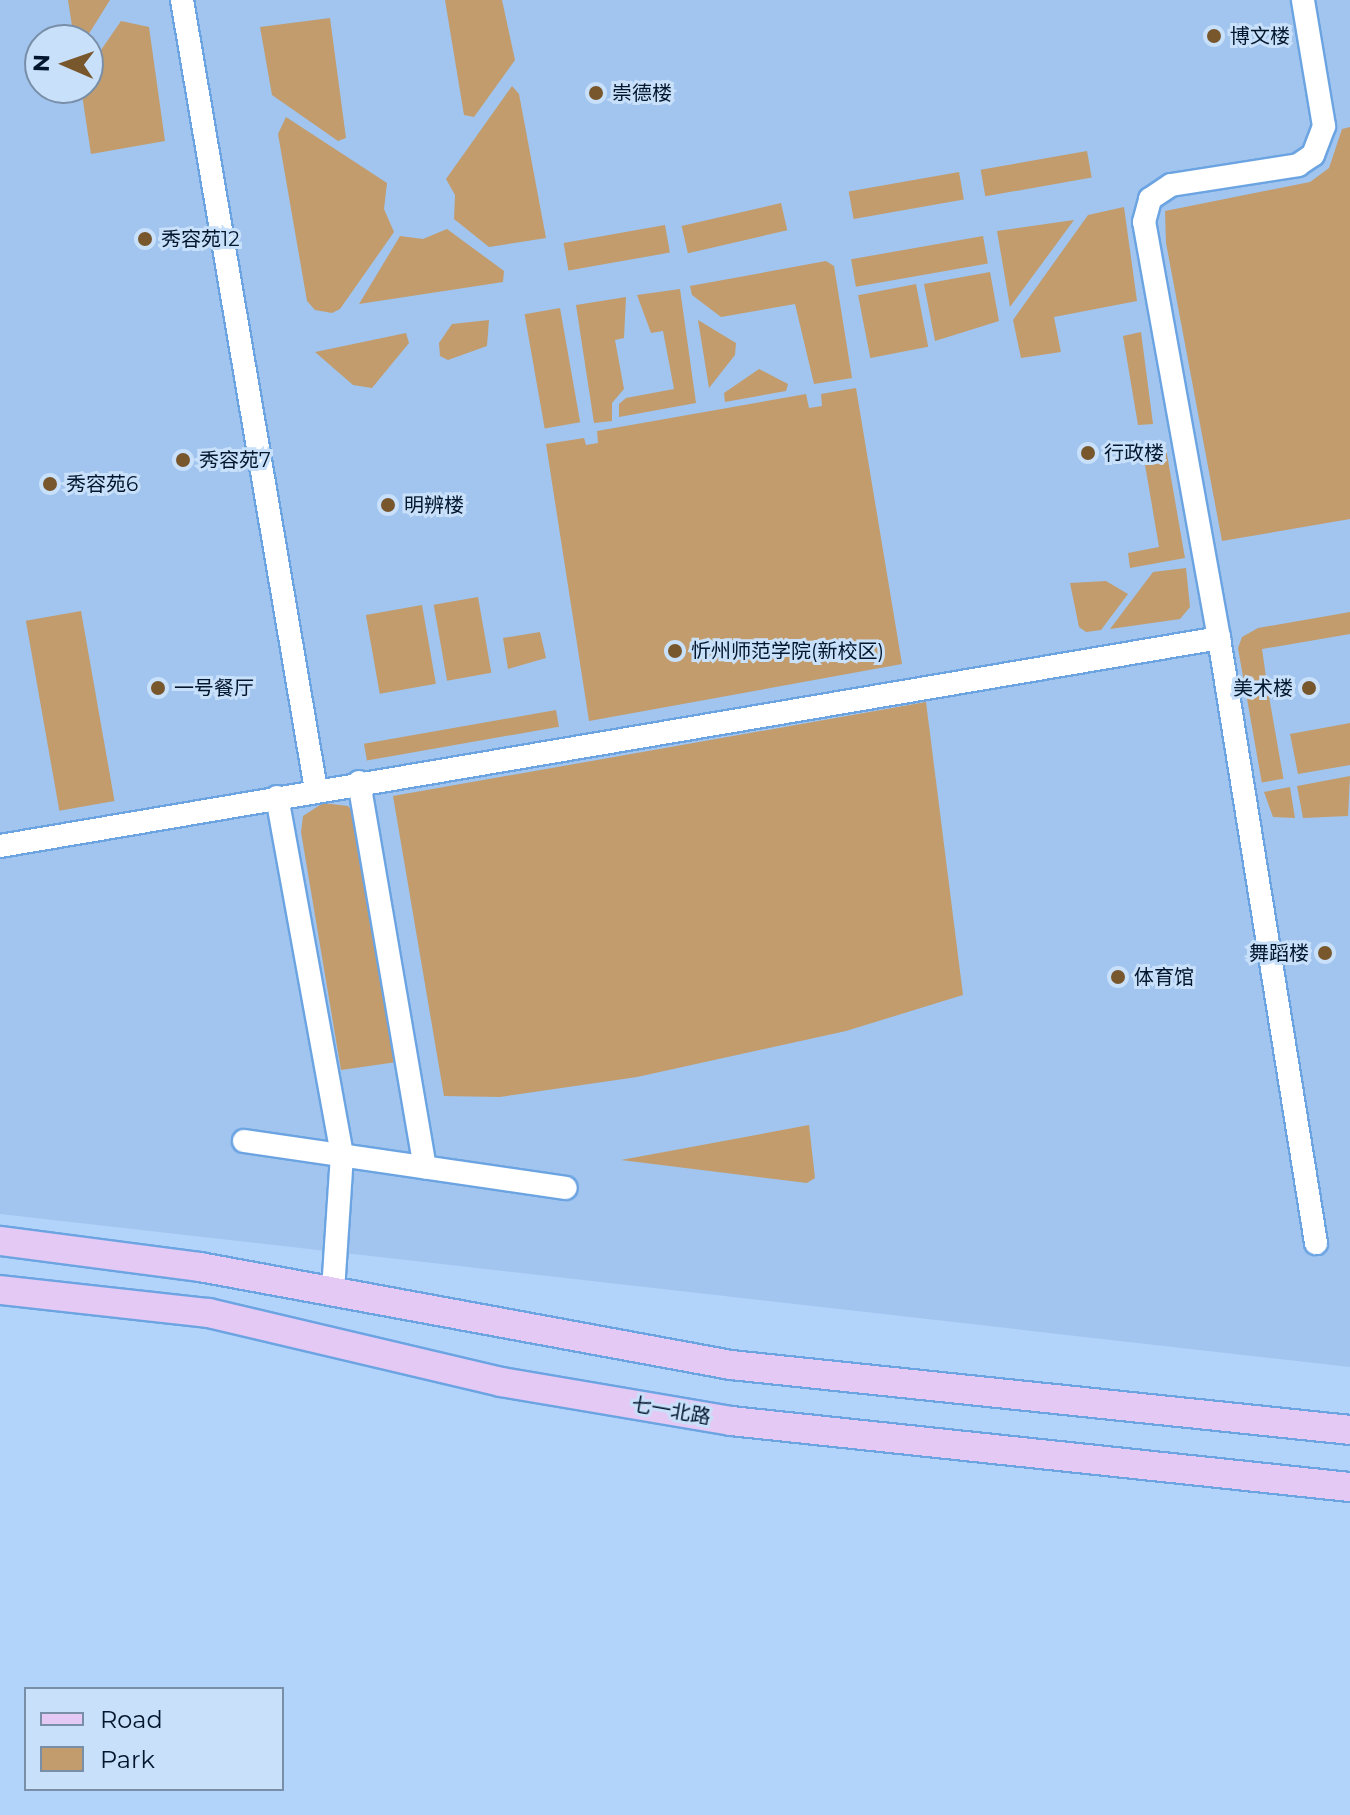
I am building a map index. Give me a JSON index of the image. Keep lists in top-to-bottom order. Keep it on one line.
{"streets":{"main road":["七一北路"]},"places":["博文楼","崇德楼","秀容苑12","行政楼","秀容苑7","秀容苑6","明辨楼","忻州师范学院(新校区)","一号餐厅","美术楼","舞蹈楼","体育馆"],"legend":["Road","Park"],"north":"left"}
